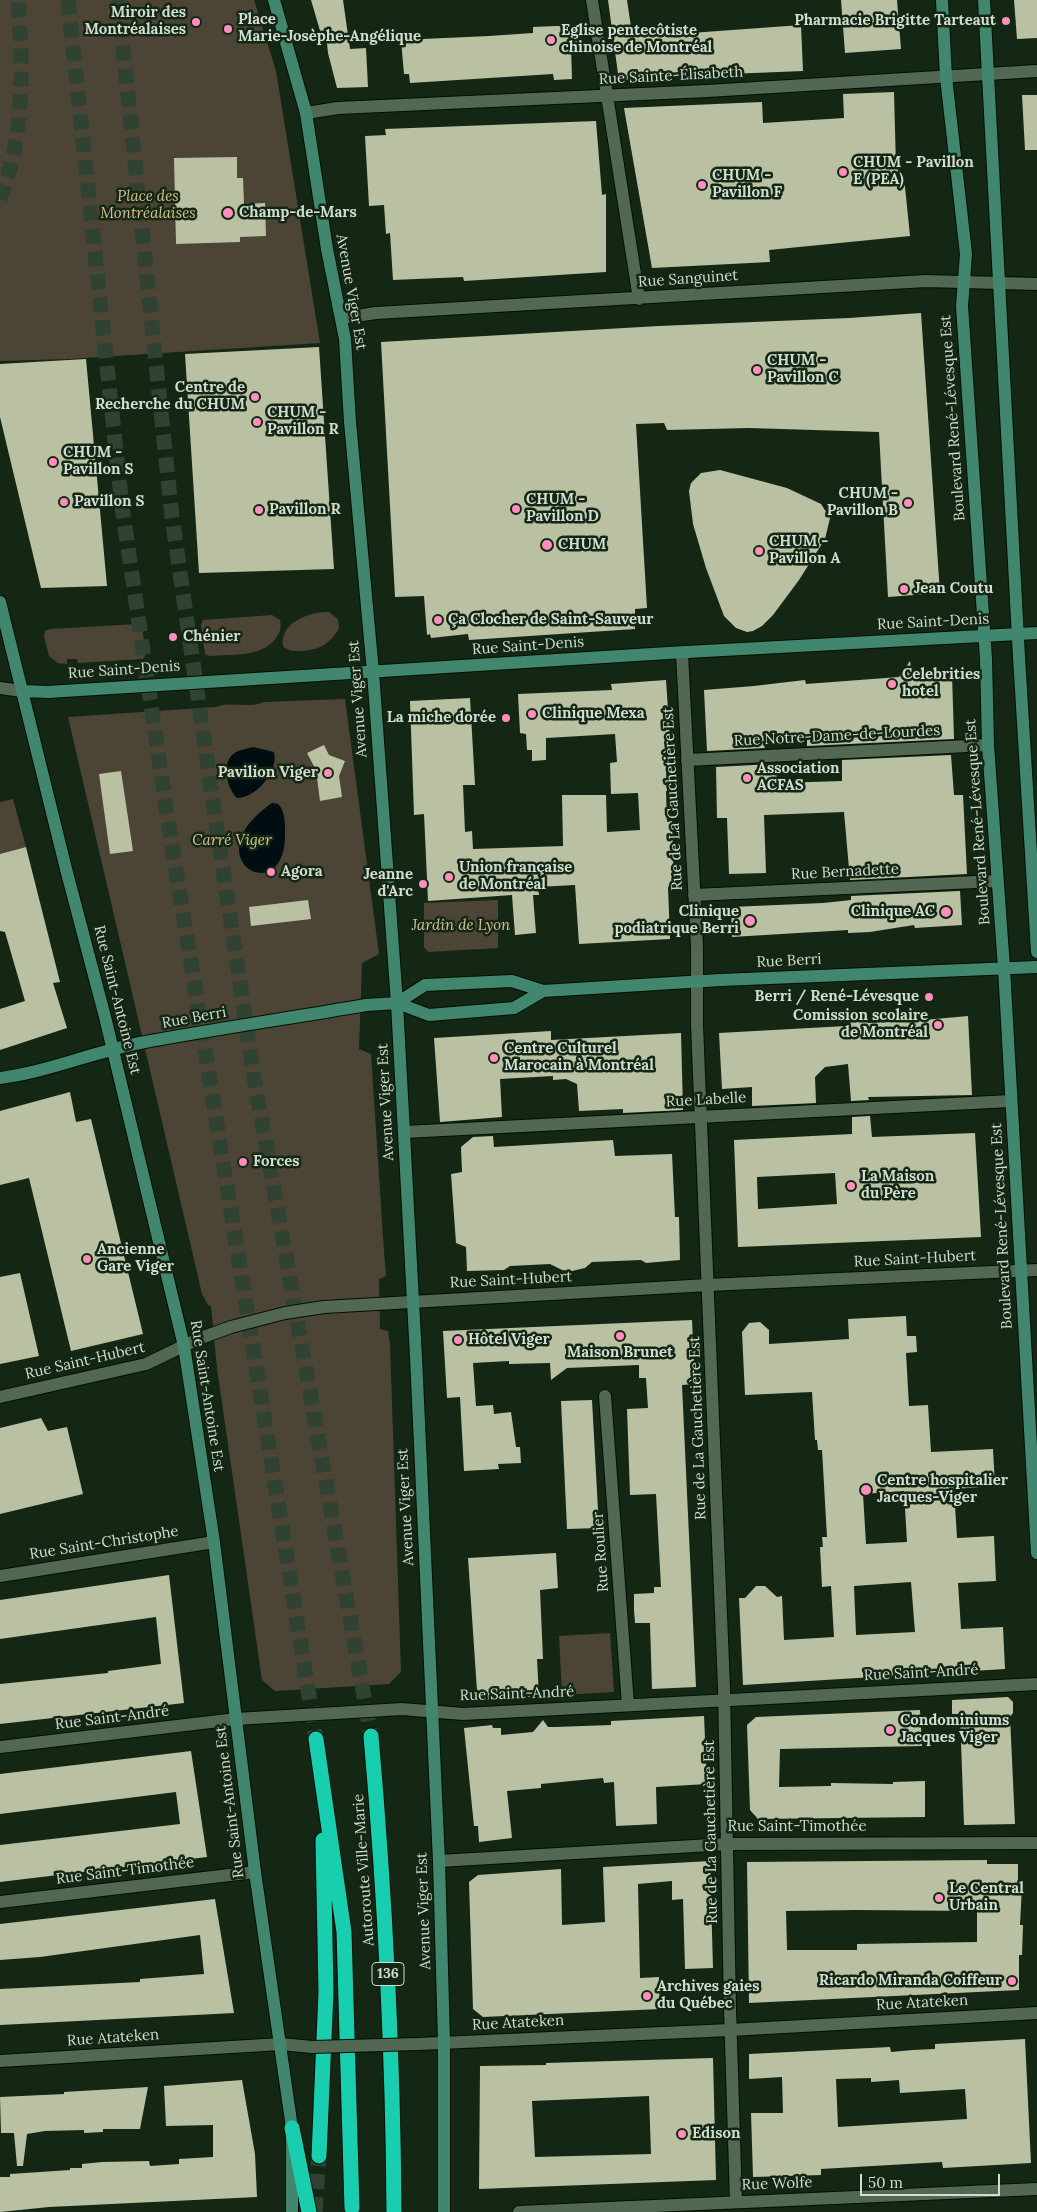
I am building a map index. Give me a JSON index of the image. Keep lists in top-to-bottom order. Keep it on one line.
{"streets":{"highway":["Autoroute Ville-Marie","136"],"main road":["Avenue Viger Est","Boulevard René-Lévesque Est","Rue Saint-Denis","Rue Berri","Rue Saint-Antoine Est"],"street":["Rue Sainte-Élisabeth","Rue Sanguinet","Rue Notre-Dame-de-Lourdes","Rue de La Gauchetière Est","Rue Bernadette","Rue Labelle","Rue Saint-Hubert","Rue Saint-Christophe","Rue Roulier","Rue Saint-André","Rue Saint-Timothée","Rue Atateken","Rue Wolfe"]},"crossings":[["Rue Sainte-Élisabeth","Avenue Viger Est"],["Rue Sainte-Élisabeth","Boulevard René-Lévesque Est"],["Rue Sanguinet","Avenue Viger Est"],["Rue Sanguinet","Boulevard René-Lévesque Est"],["Avenue Viger Est","Rue Saint-Denis"],["Avenue Viger Est","Rue Berri"],["Avenue Viger Est","Rue Labelle"],["Avenue Viger Est","Rue Saint-Hubert"],["Avenue Viger Est","Rue Saint-André"],["Avenue Viger Est","Rue Saint-Timothée"],["Avenue Viger Est","Rue Atateken"],["Boulevard René-Lévesque Est","Rue Saint-Denis"],["Boulevard René-Lévesque Est","Rue Notre-Dame-de-Lourdes"],["Boulevard René-Lévesque Est","Rue Bernadette"],["Boulevard René-Lévesque Est","Rue Berri"],["Boulevard René-Lévesque Est","Rue Labelle"],["Boulevard René-Lévesque Est","Rue Saint-Hubert"],["Rue Saint-Denis","Rue de La Gauchetière Est"],["Rue Saint-Denis","Rue Saint-Antoine Est"],["Rue Notre-Dame-de-Lourdes","Rue de La Gauchetière Est"],["Rue de La Gauchetière Est","Rue Bernadette"],["Rue de La Gauchetière Est","Rue Berri"],["Rue de La Gauchetière Est","Rue Labelle"],["Rue de La Gauchetière Est","Rue Saint-Hubert"],["Rue de La Gauchetière Est","Rue Saint-André"],["Rue de La Gauchetière Est","Rue Saint-Timothée"],["Rue de La Gauchetière Est","Rue Atateken"],["Rue de La Gauchetière Est","Rue Wolfe"],["Rue Berri","Rue Saint-Antoine Est"],["Rue Saint-Antoine Est","Rue Saint-Hubert"],["Rue Saint-Antoine Est","Rue Saint-Christophe"],["Rue Saint-Antoine Est","Rue Saint-André"],["Rue Saint-Antoine Est","Rue Saint-Timothée"],["Rue Saint-Antoine Est","Rue Atateken"],["Rue Roulier","Rue Saint-André"]],"parks":["Place des Montréalaises","Carré Viger","Jardin de Lyon"],"places":["Pharmacie Brigitte Tarteaut","Miroir des Montréalaises","Place Marie-Josèphe-Angélique","Eglise pentecôtiste chinoise de Montréal","CHUM - Pavillon E (PEA)","CHUM - Pavillon F","Champ-de-Mars","CHUM - Pavillon C","Centre de Recherche du CHUM","CHUM - Pavillon R","CHUM - Pavillon S","Pavillon S","CHUM - Pavillon B","CHUM - Pavillon D","Pavillon R","CHUM","CHUM - Pavillon A","Jean Coutu","Ça Clocher de Saint-Sauveur","Chénier","Celebrities hotel","Clinique Mexa","La miche dorée","Pavilion Viger","Association ACFAS","Agora","Union française de Montréal","Jeanne d'Arc","Clinique AC","Clinique podiatrique Berri","Berri / René-Lévesque","Comission scolaire de Montréal","Centre Culturel Marocain à Montréal","Forces","La Maison du Père","Ancienne Gare Viger","Maison Brunet","Hôtel Viger","Centre hospitalier Jacques-Viger","Condominiums Jacques Viger","Le Central Urbain","Ricardo Miranda Coiffeur","Archives gaies du Québec","Edison"],"scale_bar":"50 m"}
